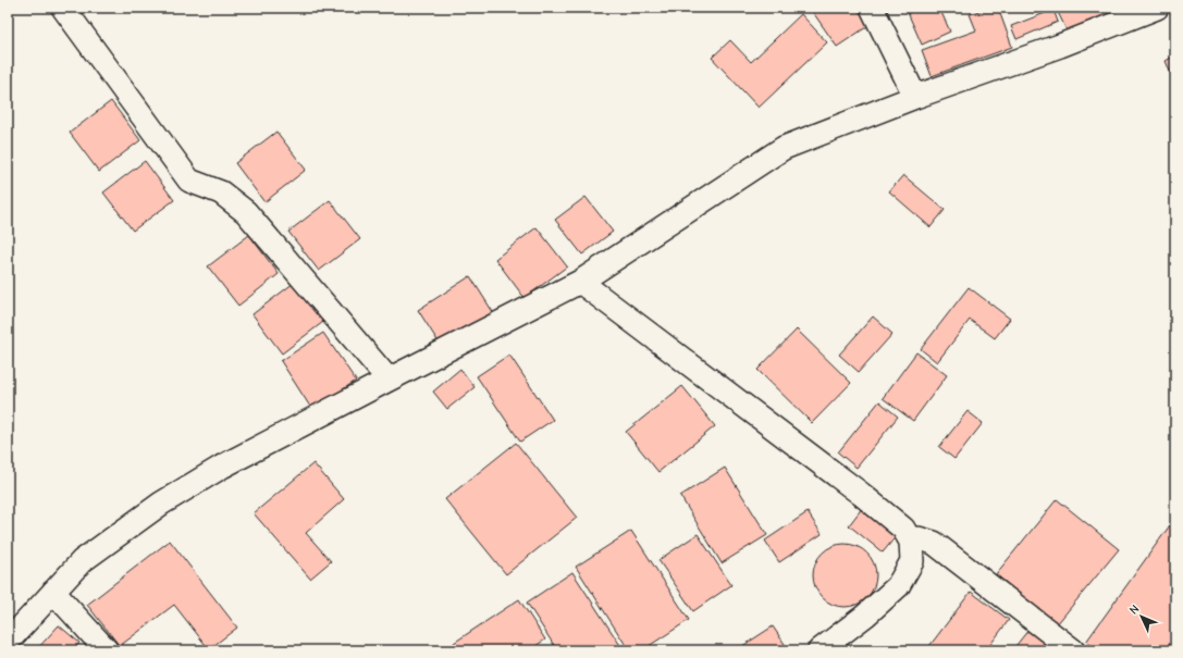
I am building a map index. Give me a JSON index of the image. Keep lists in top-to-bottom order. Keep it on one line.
{"north":"top left"}
